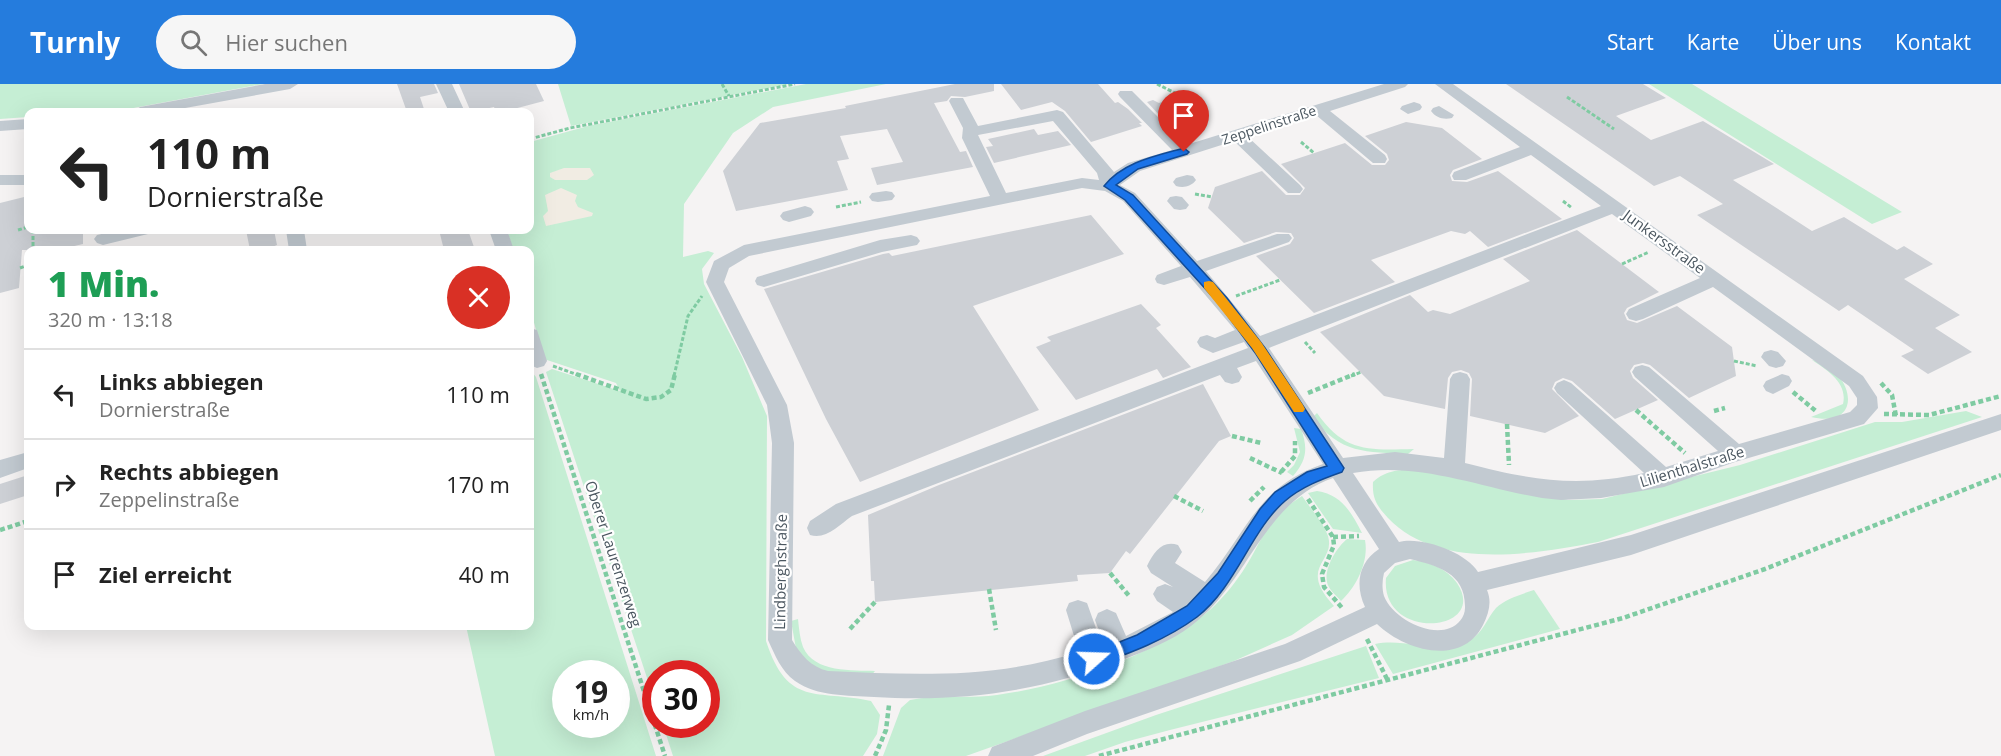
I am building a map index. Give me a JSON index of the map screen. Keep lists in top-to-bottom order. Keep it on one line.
{"streets":{"street":["Zeppelinstraße","Junkersstraße","Lilienthalstraße","Lindberghstraße"],"path":["Oberer Laurenzerweg"]},"crossings":[["Junkersstraße","Lilienthalstraße"],["Lilienthalstraße","Lindberghstraße"]],"page":{"header":"Turnly","search":"Hier suchen","nav":["Start","Karte","Über uns","Kontakt"],"turn":["110 m","Dornierstraße"],"heading":["1 Min.","320 m · 13:18"],"list":[{"name":"Links abbiegen","note":"Dornierstraße","value":"110 m"},{"name":"Rechts abbiegen","note":"Zeppelinstraße","value":"170 m"},{"name":"Ziel erreicht","value":"40 m"}],"speed":"19 km/h","limit":"30"}}
